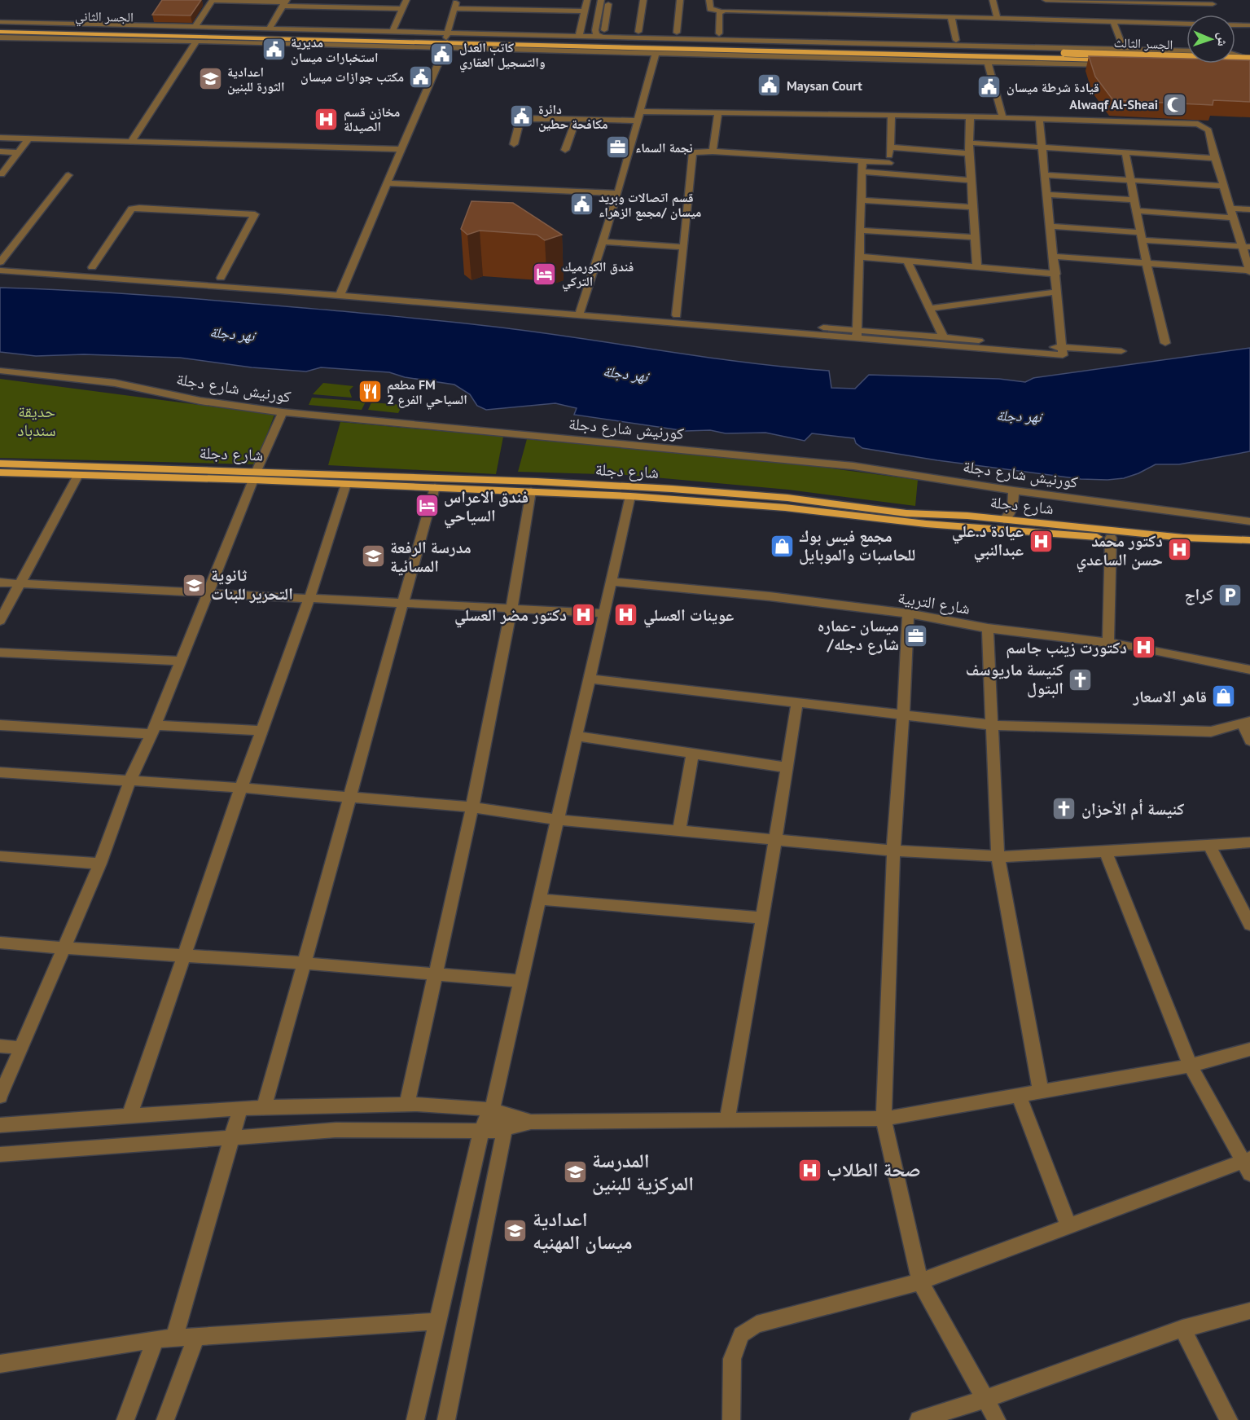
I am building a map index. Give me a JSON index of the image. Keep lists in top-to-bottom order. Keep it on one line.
{"streets":{"main road":["الجسر الثاني","الجسر الثالث","شارع دجلة"],"street":["كورنيش شارع دجلة","شارع التربية"]},"water":["نهر دجلة"],"parks":["حديقة سندباد"],"places":{"public building":["مديرية استخبارات ميسان","كاتب العدل والتسجيل العقاري","مكتب جوازات ميسان","Maysan Court","قيادة شرطة ميسان","دائرة مكافحة حطين","قسم اتصالات وبريد ميسان /مجمع الزهراء"],"school or university":["اعدادية الثورة للبنين","مدرسة الرفعة المسائية","ثانوية التحرير للبنات","المدرسة المركزية للبنين","اعدادية ميسان المهنيه"],"mosque":["Alwaqf Al-Sheai"],"hospital":["مخازن قسم الصيدلة","عيادة د.علي عبدالنبي","دكتور محمد حسن الساعدي","دكتور مضر العسلي","عوينات العسلي","دكتورت زينب جاسم","صحة الطلاب"],"office":["نجمة السماء","ميسان -عماره /شارع دجله"],"hotel":["فندق الكورميك التركي","فندق الاعراس السياحي"],"restaurant":["مطعم FM السياحي الفرع 2"],"shop":["مجمع فيس بوك للحاسبات والموبايل","قاهر الاسعار"],"parking":["كراج"],"church":["كنيسة ماريوسف البتول","كنيسة أم الأحزان"]},"north":"right"}
